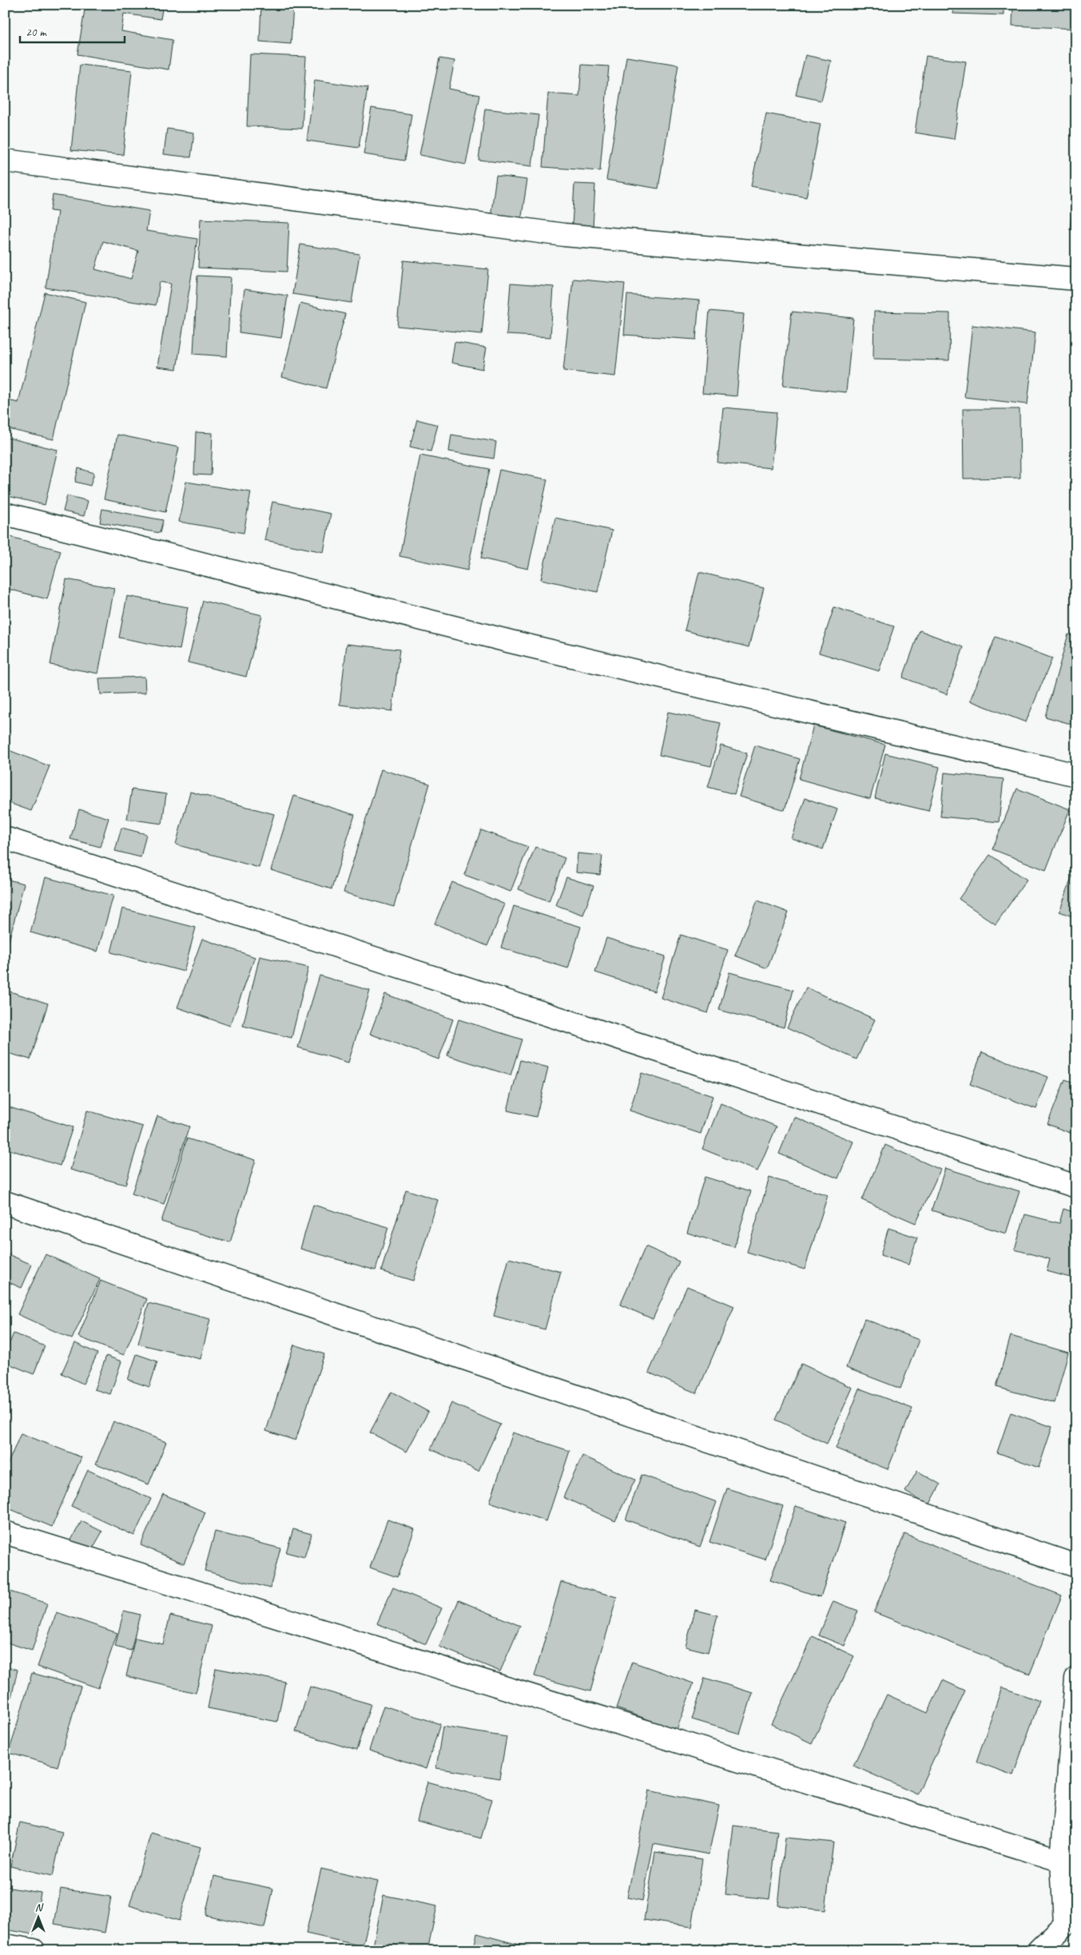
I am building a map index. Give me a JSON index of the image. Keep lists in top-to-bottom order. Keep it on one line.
{"scale_bar":"20 m","north":"top"}
